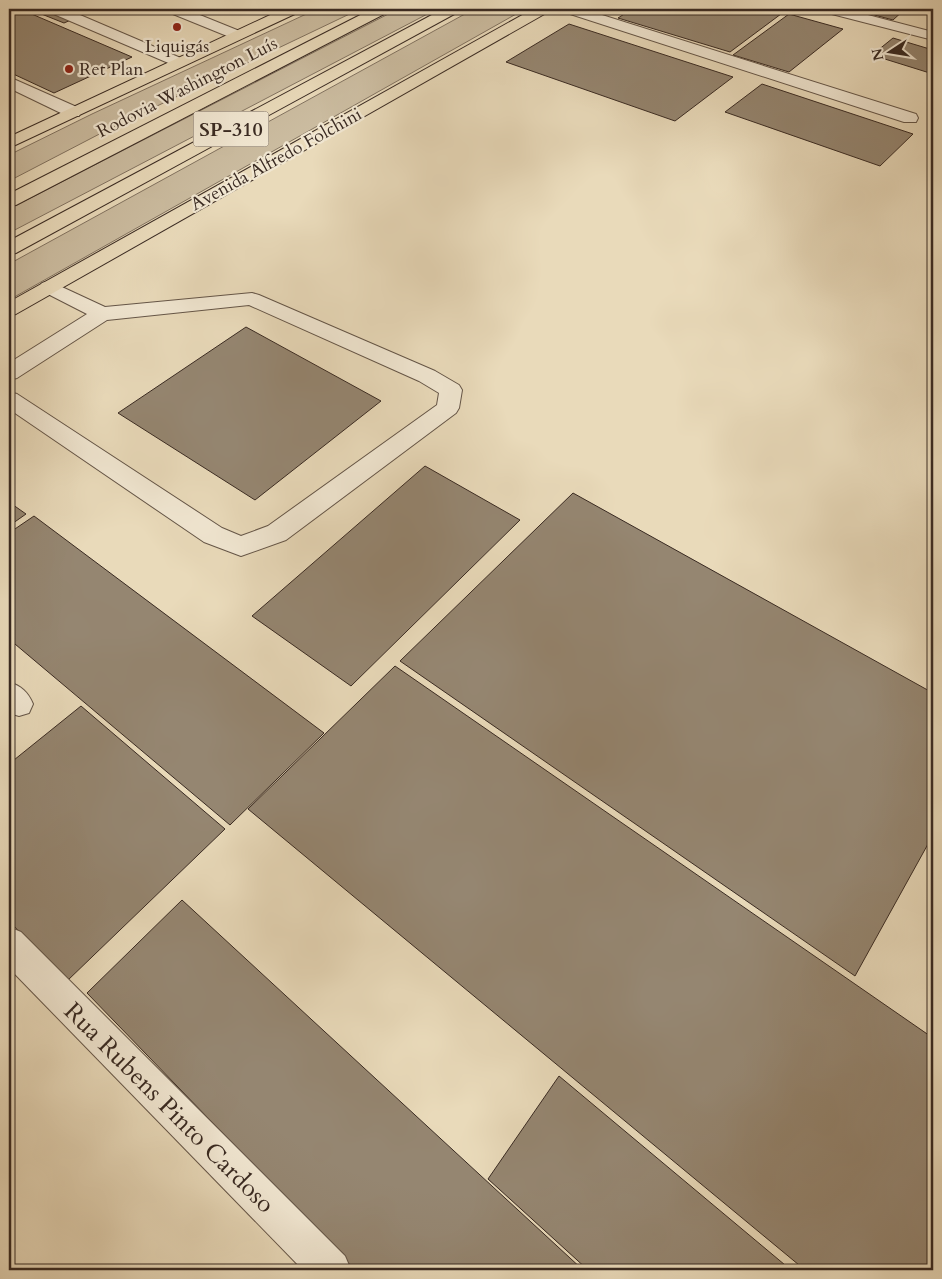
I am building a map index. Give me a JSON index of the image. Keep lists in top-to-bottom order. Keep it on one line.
{"streets":{"main road":["Rodovia Washington Luís","SP-310","Avenida Alfredo Folchini"],"street":["Rua Rubens Pinto Cardoso"]},"places":["Liquigás","Ret Plan"],"north":"left"}
